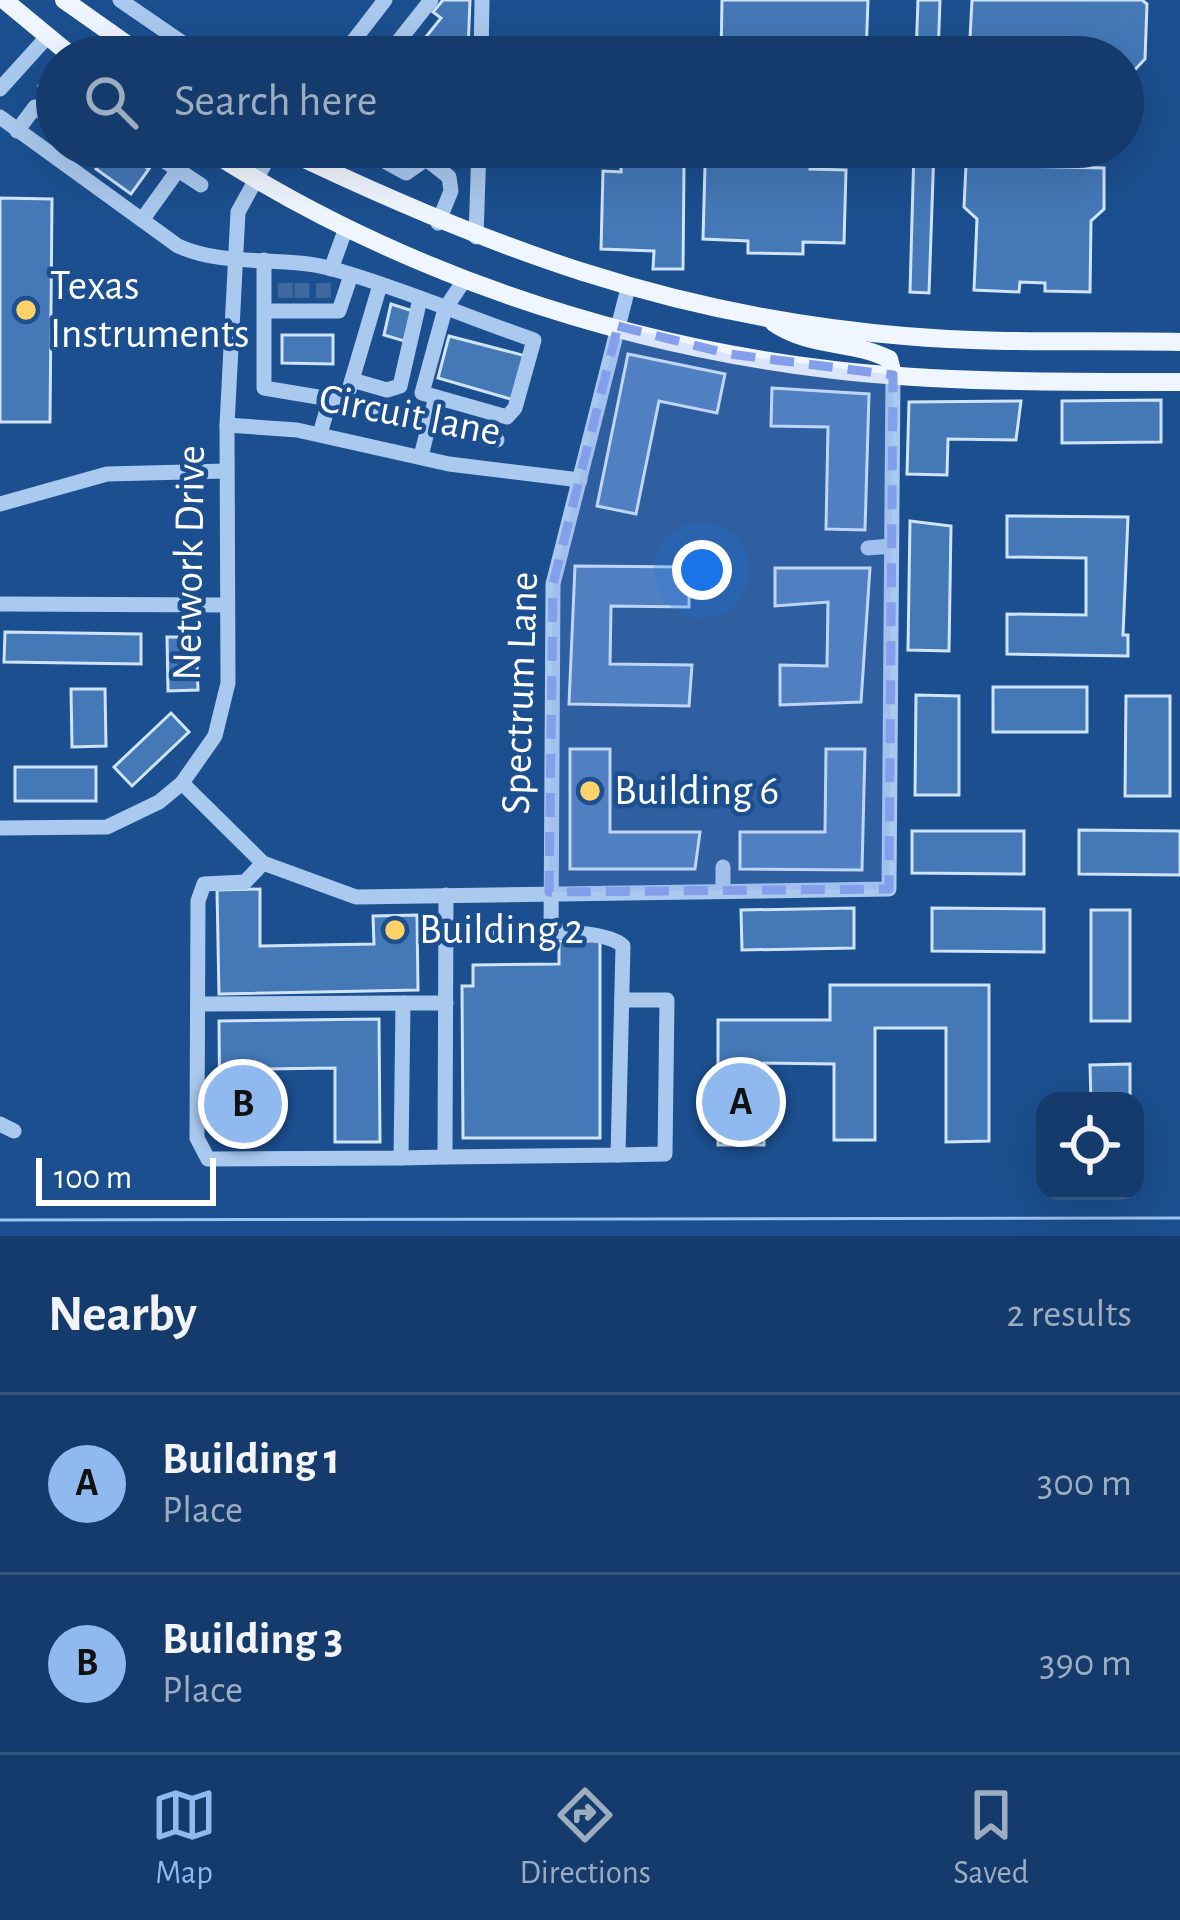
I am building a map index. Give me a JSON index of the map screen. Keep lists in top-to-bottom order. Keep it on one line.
{"streets":{"street":["Circuit lane","Network Drive","Spectrum Lane"]},"crossings":[["Circuit lane","Network Drive"],["Circuit lane","Spectrum Lane"]],"places":["Texas Instruments","Building 6","Building 2"],"scale_bar":"100 m","page":{"search":"Search here","pins":["A","B"],"scale":"100 m","heading":["Nearby","2 results"],"list":[{"mark":"A","name":"Building 1","note":"Place","value":"300 m"},{"mark":"B","name":"Building 3","note":"Place","value":"390 m"}],"nav":["Map","Directions","Saved"]}}
